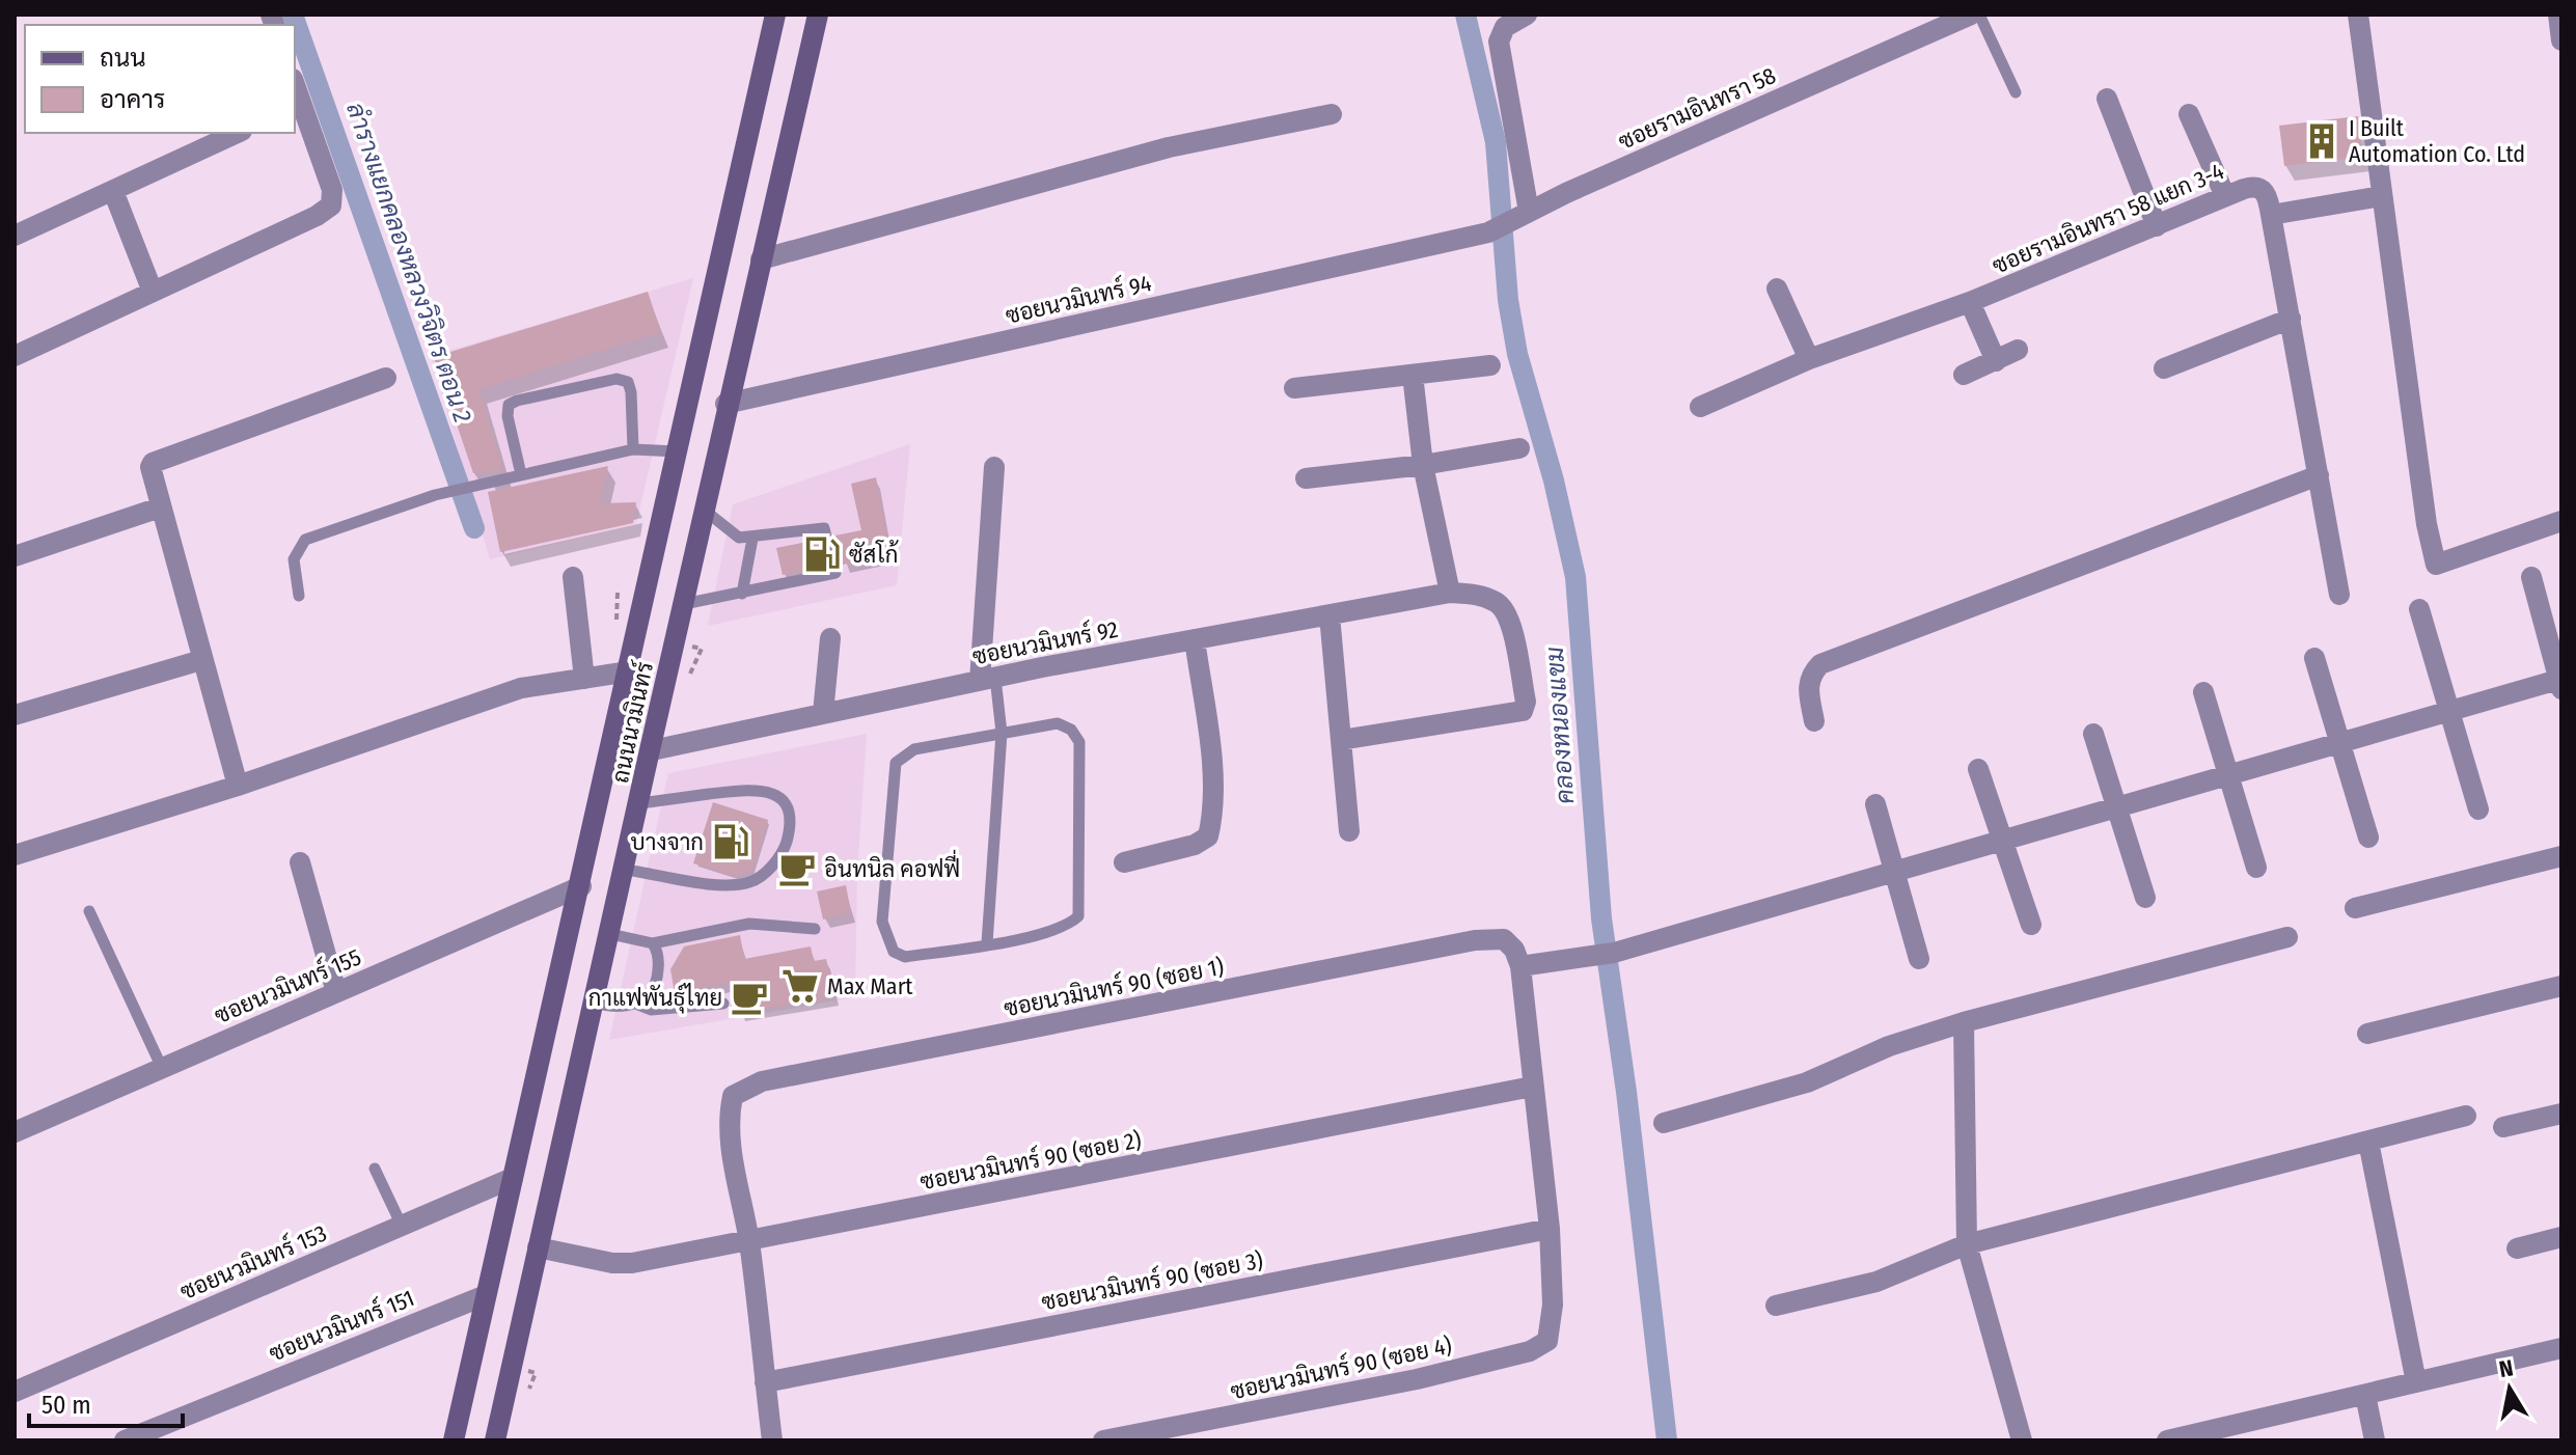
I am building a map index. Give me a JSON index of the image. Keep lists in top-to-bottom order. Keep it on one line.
{"streets":{"main road":["ถนนนวมินทร์"],"street":["ซอยรามอินทรา 58","ซอยรามอินทรา 58 แยก 3-4","ซอยนวมินทร์ 94","ซอยนวมินทร์ 92","ซอยนวมินทร์ 155","ซอยนวมินทร์ 90 (ซอย 1)","ซอยนวมินทร์ 90 (ซอย 2)","ซอยนวมินทร์ 153","ซอยนวมินทร์ 90 (ซอย 3)","ซอยนวมินทร์ 151","ซอยนวมินทร์ 90 (ซอย 4)"]},"crossings":[["ซอยรามอินทรา 58","ซอยนวมินทร์ 94"],["ซอยนวมินทร์ 94","ถนนนวมินทร์"],["ซอยนวมินทร์ 92","ถนนนวมินทร์"],["ถนนนวมินทร์","ซอยนวมินทร์ 155"],["ถนนนวมินทร์","ซอยนวมินทร์ 90 (ซอย 2)"],["ถนนนวมินทร์","ซอยนวมินทร์ 153"],["ถนนนวมินทร์","ซอยนวมินทร์ 151"],["ซอยนวมินทร์ 90 (ซอย 1)","ซอยนวมินทร์ 90 (ซอย 2)"],["ซอยนวมินทร์ 90 (ซอย 3)","ซอยนวมินทร์ 90 (ซอย 4)"]],"water":["ลำรางแยกคลองหลวงวิจิตร ตอน 2","คลองหนองแขม"],"places":{"building":["I Built Automation Co. Ltd"],"fuel station":["ซัสโก้","บางจาก"],"cafe":["อินทนิล คอฟฟี่","กาแฟพันธุ์ไทย"],"supermarket":["Max Mart"]},"legend":["ถนน","อาคาร"],"scale_bar":"50 m","north":"top"}
